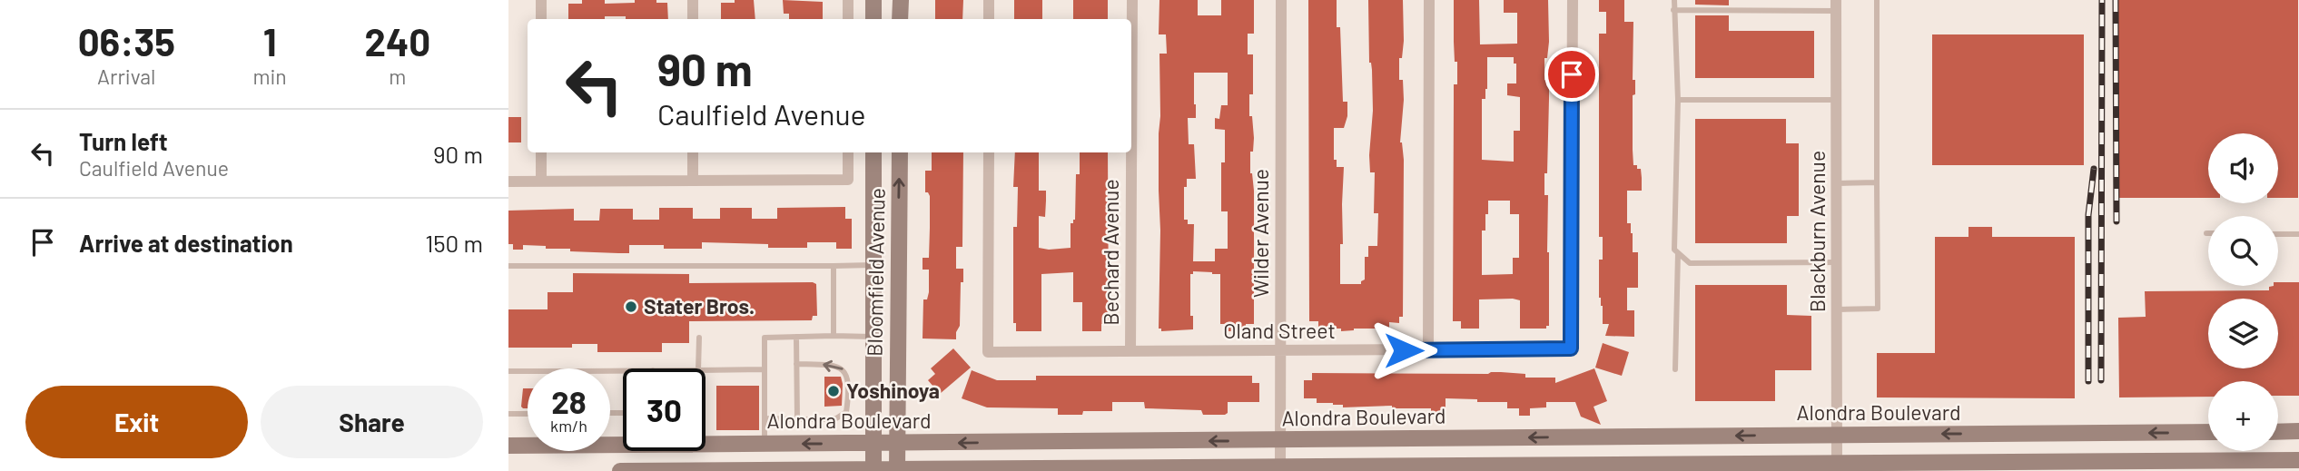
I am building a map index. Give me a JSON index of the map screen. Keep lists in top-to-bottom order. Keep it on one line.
{"streets":{"main road":["Bloomfield Avenue","Alondra Boulevard"],"street":["Blackburn Avenue","Wilder Avenue","Bechard Avenue","Oland Street"]},"crossings":[["Blackburn Avenue","Alondra Boulevard"],["Wilder Avenue","Oland Street"],["Wilder Avenue","Alondra Boulevard"],["Bechard Avenue","Oland Street"],["Bloomfield Avenue","Alondra Boulevard"]],"places":["Stater Bros.","Yoshinoya"],"page":{"eta":["06:35","Arrival","1","min","240","m"],"turn":["90 m","Caulfield Avenue"],"list":[{"name":"Turn left","note":"Caulfield Avenue","value":"90 m"},{"name":"Arrive at destination","value":"150 m"}],"map_buttons":"+","speed":"28 km/h","limit":"30","buttons":["Exit","Share"]}}
